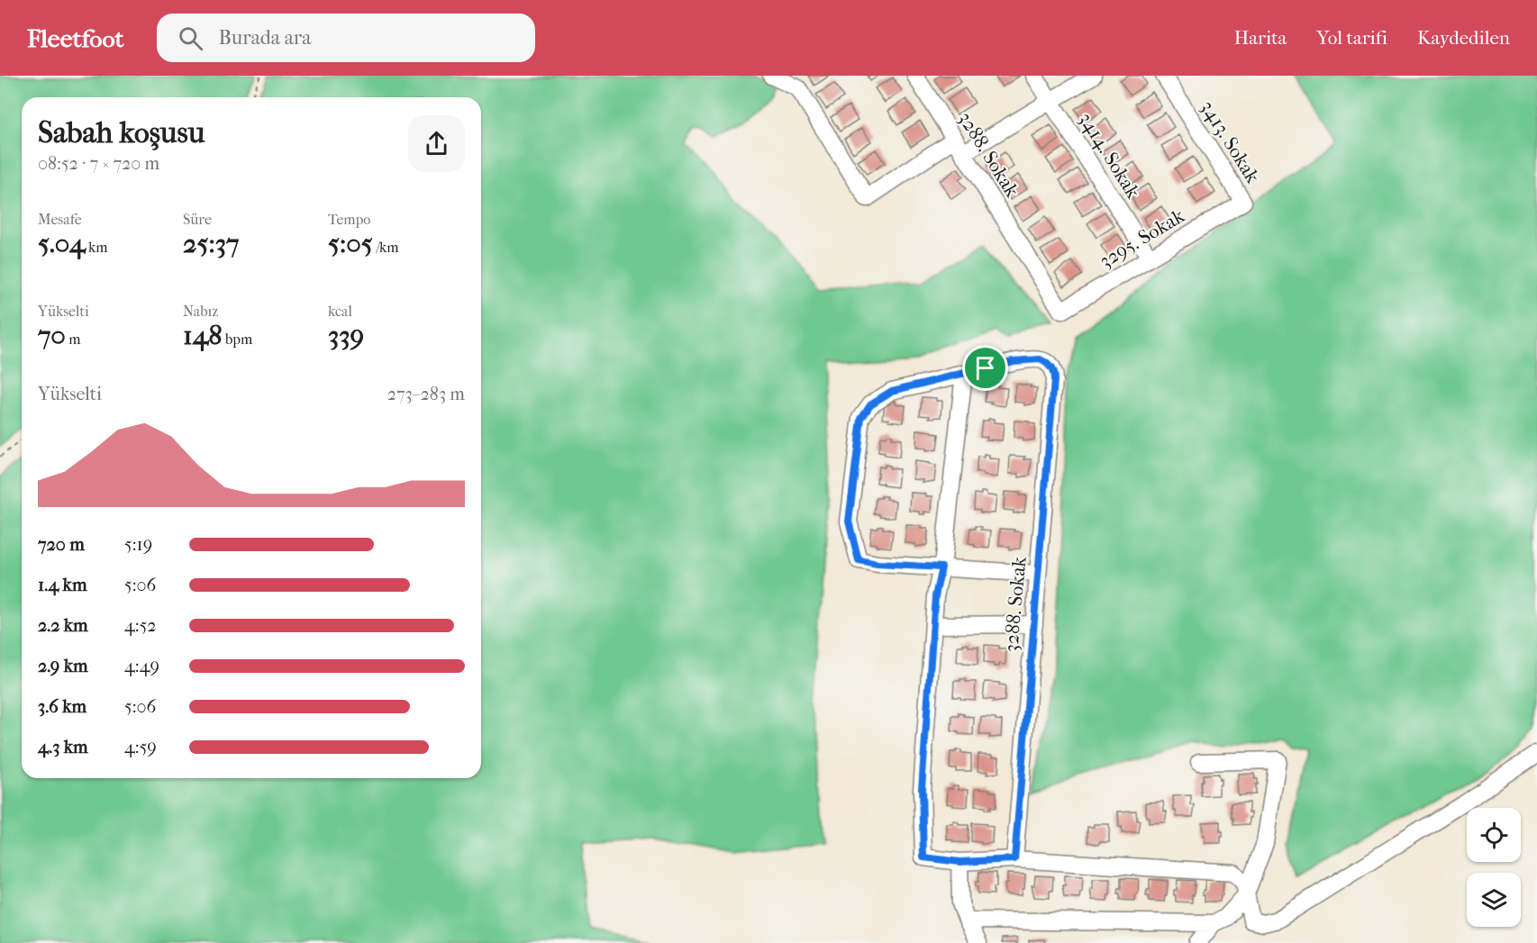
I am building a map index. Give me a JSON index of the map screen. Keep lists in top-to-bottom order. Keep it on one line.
{"streets":{"street":["3413. Sokak","3288. Sokak","3414. Sokak","3295. Sokak"]},"crossings":[["3413. Sokak","3295. Sokak"],["3288. Sokak","3295. Sokak"],["3414. Sokak","3295. Sokak"]],"page":{"header":"Fleetfoot","search":"Burada ara","nav":["Harita","Yol tarifi","Kaydedilen"],"heading":["Sabah koşusu","08:52 · 7 × 720 m"],"stats":[["Mesafe","5.04 km"],["Süre","25:37"],["Tempo","5:05 /km"],["Yükselti","70 m"],["Nabız","148 bpm"],["kcal","339"]],"chart":["Yükselti","273–283 m"],"list":[{"name":"720 m","note":"5:19"},{"name":"1.4 km","note":"5:06"},{"name":"2.2 km","note":"4:52"},{"name":"2.9 km","note":"4:49"},{"name":"3.6 km","note":"5:06"},{"name":"4.3 km","note":"4:59"}]}}
